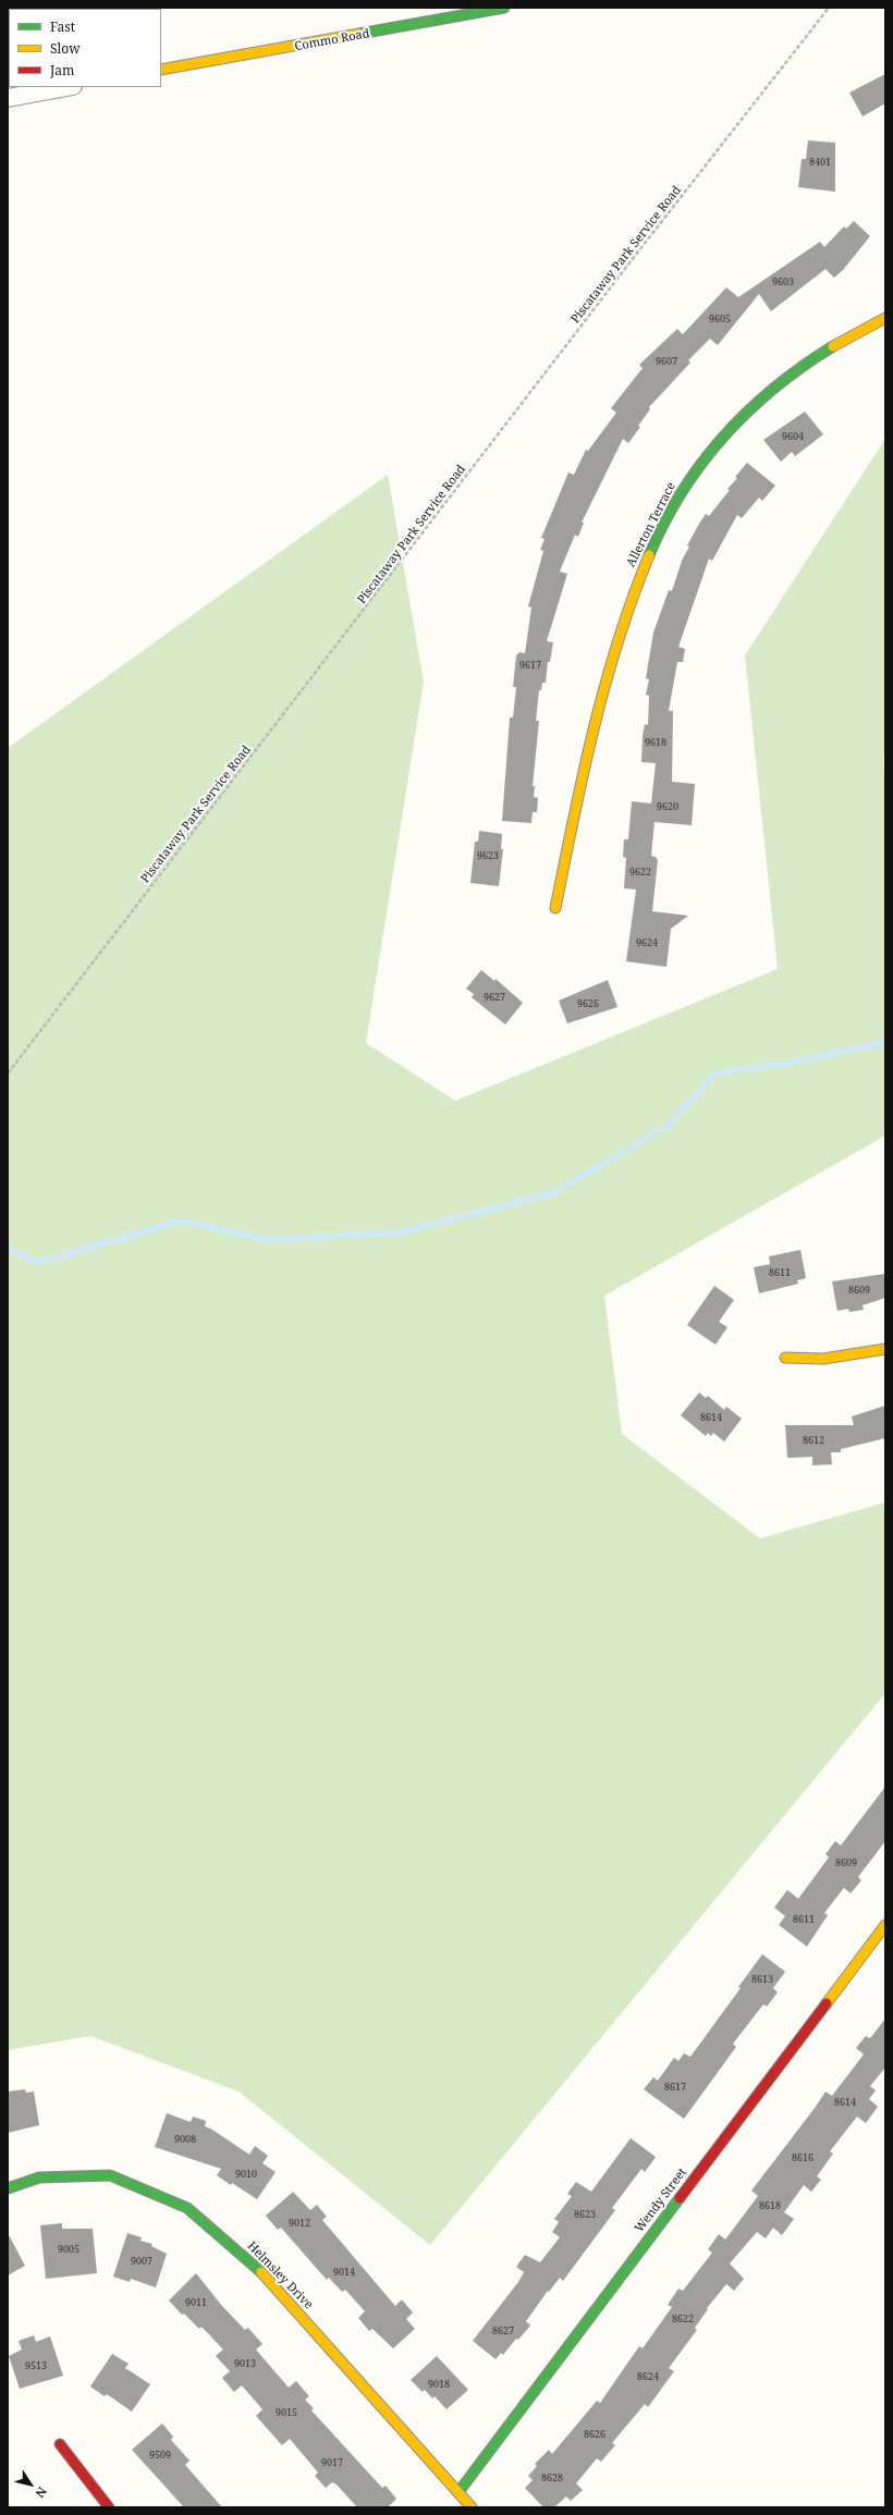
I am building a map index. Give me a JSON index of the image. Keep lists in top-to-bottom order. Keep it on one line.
{"streets":{"street":["Commo Road","Allerton Terrace","Wendy Street","Helmsley Drive"],"path":["Piscataway Park Service Road"]},"crossings":[["Wendy Street","Helmsley Drive"]],"house_numbers":["8401","9603","9605","9607","9604","9617","9618","9620","9623","9622","9624","9627","9626","8611","8609","8614","8612","8609","8611","8613","8617","8614","9008","8616","9010","8618","8623","9012","9005","9007","9014","9011","8622","8627","9013","9513","8624","9018","9015","8626","9509","9017","8628"],"legend":["Fast","Slow","Jam"],"north":"bottom right"}
